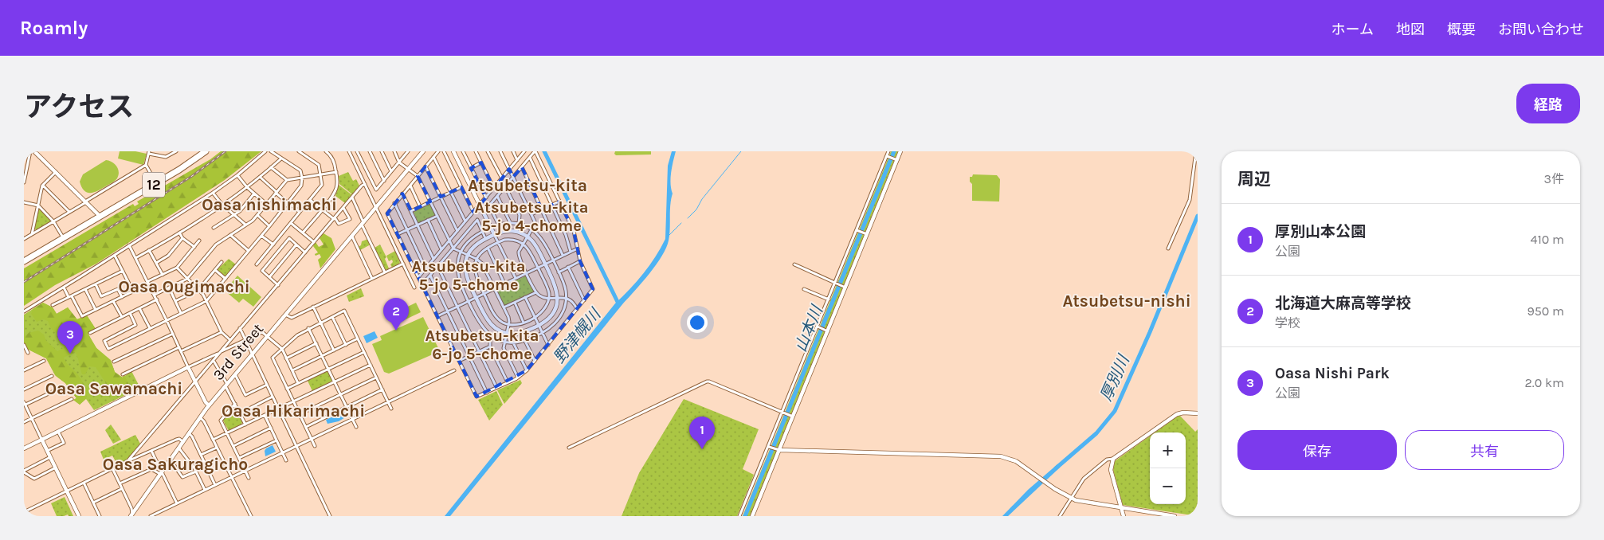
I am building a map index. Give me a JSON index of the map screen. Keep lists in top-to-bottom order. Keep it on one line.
{"streets":{"highway":["12"],"street":["3rd Street"]},"districts":["Atsubetsu-kita","Oasa nishimachi","Atsubetsu-kita 5-jo 4-chome","Atsubetsu-kita 5-jo 5-chome","Oasa Ougimachi","Atsubetsu-nishi","Atsubetsu-kita 6-jo 5-chome","Oasa Sawamachi","Oasa Hikarimachi","Oasa Sakuragicho"],"water":["山本川","野津幌川","厚別川"],"page":{"header":"Roamly","nav":["ホーム","地図","概要","お問い合わせ"],"title":"アクセス","buttons":["経路",["保存","共有"]],"heading":["周辺","3件"],"list":[{"mark":"1","name":"厚別山本公園","note":"公園","value":"410 m"},{"mark":"2","name":"北海道大麻高等学校","note":"学校","value":"950 m"},{"mark":"3","name":"Oasa Nishi Park","note":"公園","value":"2.0 km"}],"pins":["2","3","1"],"map_buttons":["+","−"]}}
